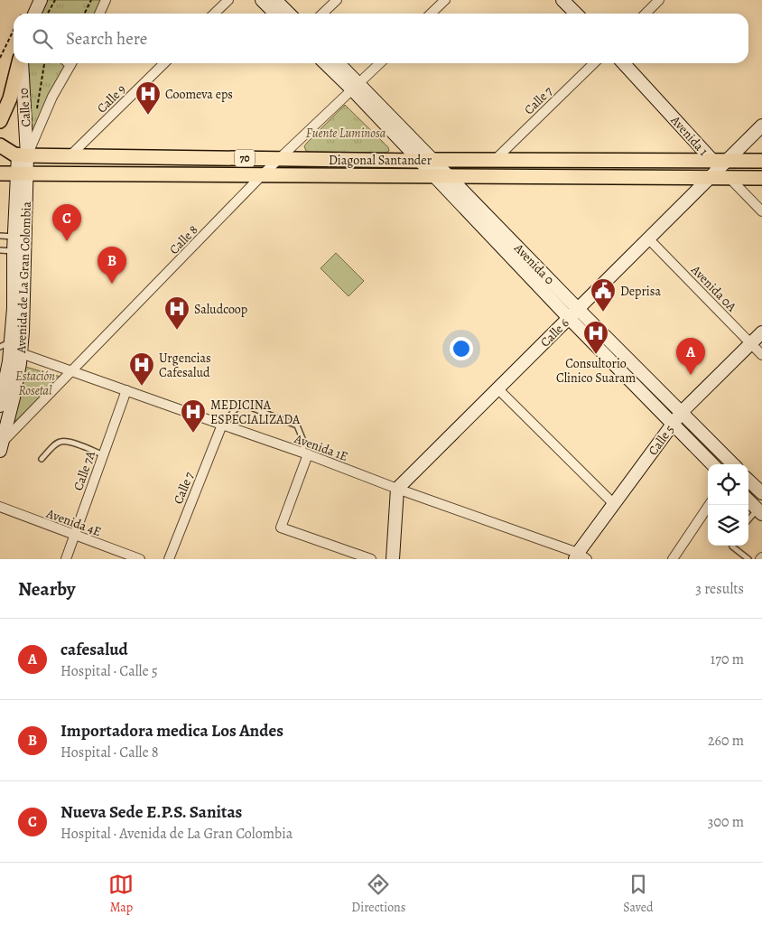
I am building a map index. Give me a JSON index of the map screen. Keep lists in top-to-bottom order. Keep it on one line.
{"streets":{"main road":["70","Diagonal Santander"],"street":["Calle 9","Calle 7","Calle 10","Avenida 1","Calle 8","Avenida 0","Avenida de La Gran Colombia","Avenida 0A","Calle 6","Calle 5","Avenida 1E","Calle 7A","Avenida 4E"]},"crossings":[["Calle 9","Diagonal Santander"],["Calle 7","Diagonal Santander"],["Calle 7","Avenida 1E"],["Calle 10","Diagonal Santander"],["Calle 10","Avenida de La Gran Colombia"],["Avenida 1","Diagonal Santander"],["Avenida 1","Calle 6"],["Diagonal Santander","Calle 8"],["Diagonal Santander","Avenida 0"],["Diagonal Santander","Avenida de La Gran Colombia"],["Diagonal Santander","Calle 6"],["Calle 8","Avenida 0"],["Calle 8","Avenida de La Gran Colombia"],["Calle 8","Avenida 1E"],["Avenida 0","Calle 6"],["Avenida 0","Calle 5"],["Avenida de La Gran Colombia","Avenida 1E"],["Avenida 0A","Calle 6"],["Avenida 0A","Calle 5"],["Calle 6","Avenida 1E"],["Calle 5","Avenida 1E"],["Avenida 1E","Calle 7A"],["Calle 7A","Avenida 4E"]],"parks":["Fuente Luminosa","Estación Rosetal"],"places":{"hospital":["Coomeva eps","Saludcoop","Consultorio Clinico Suaram","Urgencias Cafesalud","MEDICINA ESPECIALIZADA"],"public building":["Deprisa"]},"page":{"search":"Search here","pins":["C","B","A"],"heading":["Nearby","3 results"],"list":[{"mark":"A","name":"cafesalud","note":"Hospital · Calle 5","value":"170 m"},{"mark":"B","name":"Importadora medica Los Andes","note":"Hospital · Calle 8","value":"260 m"},{"mark":"C","name":"Nueva Sede E.P.S. Sanitas","note":"Hospital · Avenida de La Gran Colombia","value":"300 m"}],"nav":["Map","Directions","Saved"]}}
